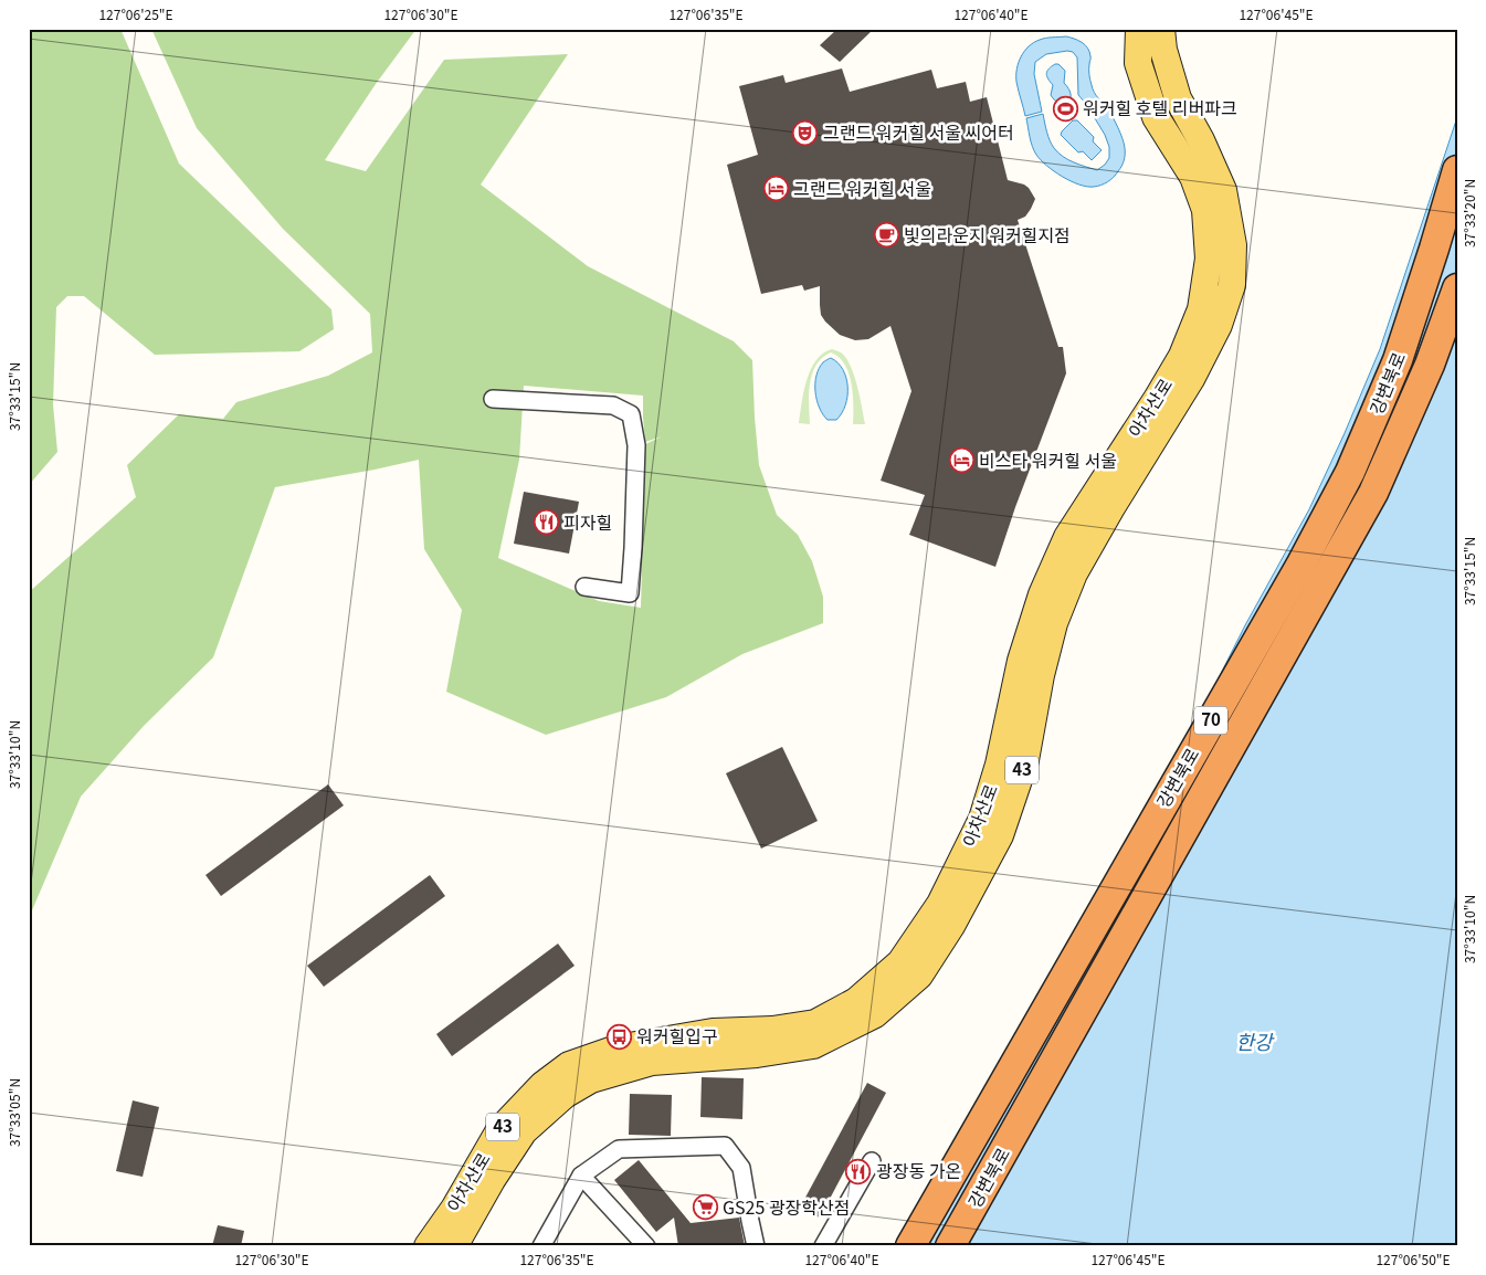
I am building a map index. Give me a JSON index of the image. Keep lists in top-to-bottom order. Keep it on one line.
{"streets":{"highway":["강변북로","70"],"main road":["아차산로","43"]},"water":["한강"],"places":{"sports":["워커힐 호텔 리버파크"],"theatre":["그랜드 워커힐 서울 씨어터"],"hotel":["그랜드 워커힐 서울","비스타 워커힐 서울"],"cafe":["빛의라운지 워커힐지점"],"restaurant":["피자힐","광장동 가온"],"bus stop":["워커힐입구"],"supermarket":["GS25 광장학산점"]},"coordinates":["127°06'25\"E","127°06'30\"E","127°06'35\"E","127°06'40\"E","127°06'45\"E","37°33'20\"N","37°33'15\"N","37°33'10\"N","37°33'05\"N","127°06'50\"E"]}
